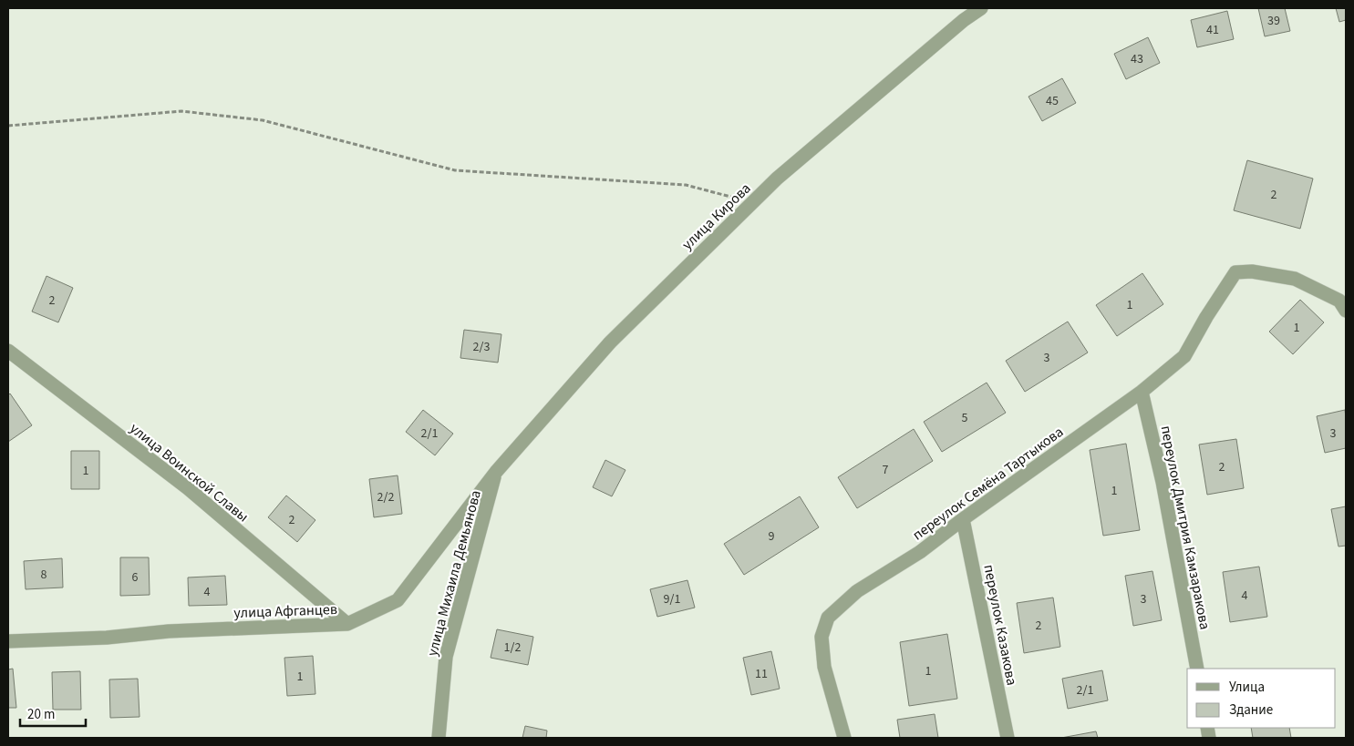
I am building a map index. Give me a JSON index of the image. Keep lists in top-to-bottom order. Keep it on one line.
{"streets":{"street":["улица Кирова","улица Воинской Славы","переулок Семёна Тартыкова","переулок Дмитрия Камзаракова","улица Михаила Демьянова","улица Афганцев","переулок Казакова"]},"crossings":[["улица Кирова","улица Михаила Демьянова"],["улица Кирова","улица Афганцев"],["улица Воинской Славы","улица Афганцев"],["переулок Семёна Тартыкова","переулок Дмитрия Камзаракова"],["переулок Семёна Тартыкова","переулок Казакова"],["улица Михаила Демьянова","улица Афганцев"]],"house_numbers":["39","41","43","45","2","2","1","1","2/3","3","5","2/1","3","2","7","1","1","2/2","2","9","8","6","4","4","9/1","3","2","1/2","1","11","1","2/1"],"legend":["Улица","Здание"],"scale_bar":"20 m"}
